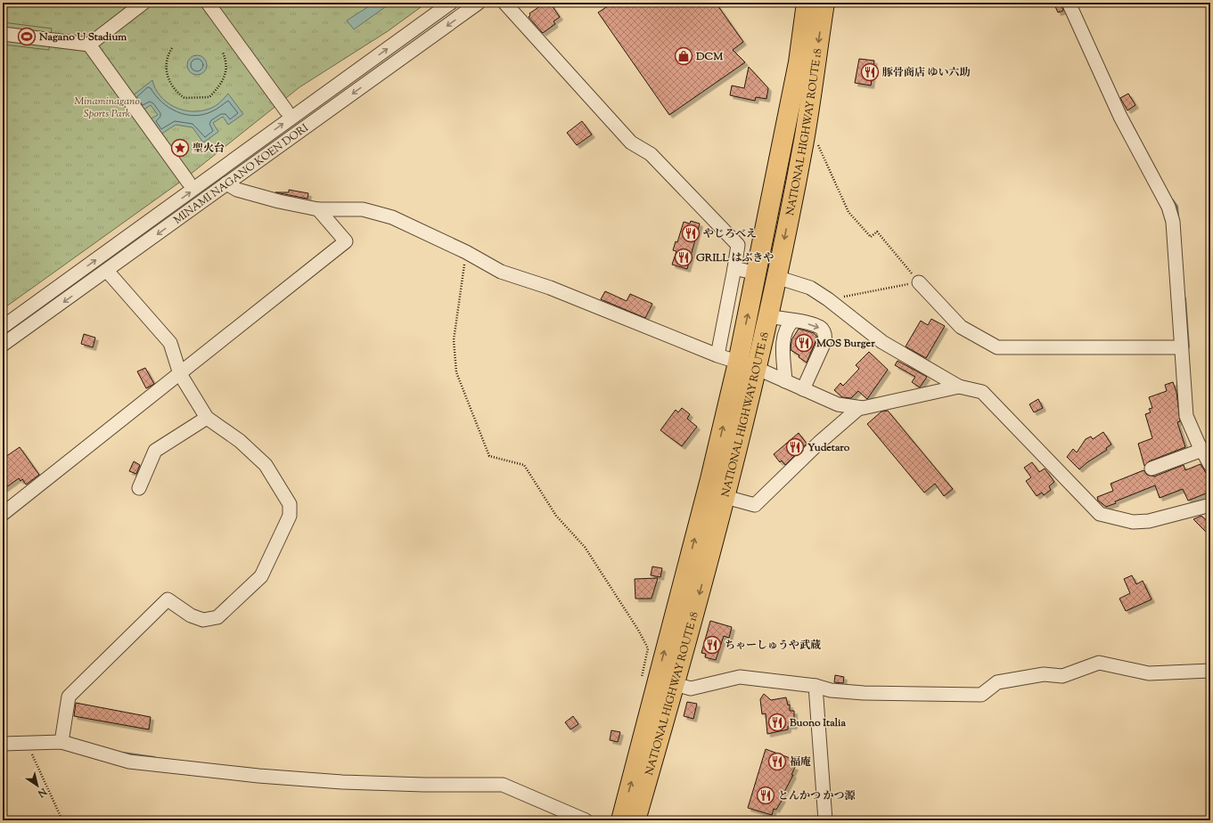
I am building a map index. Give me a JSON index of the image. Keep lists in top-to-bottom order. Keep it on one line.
{"streets":{"highway":["NATIONAL HIGHWAY ROUTE 18"],"street":["MINAMI NAGANO KOEN DORI"]},"parks":["Minaminagano Sports Park"],"places":{"sports":["Nagano U Stadium"],"shop":["DCM"],"restaurant":["豚骨商店 ゆい六助","やじろべえ","GRILL はぶきや","MOS Burger","Yudetaro","ちゃーしゅうや武蔵","Buono Italia","福庵","とんかつ かつ源"],"place":["聖火台"]},"north":"bottom right"}
